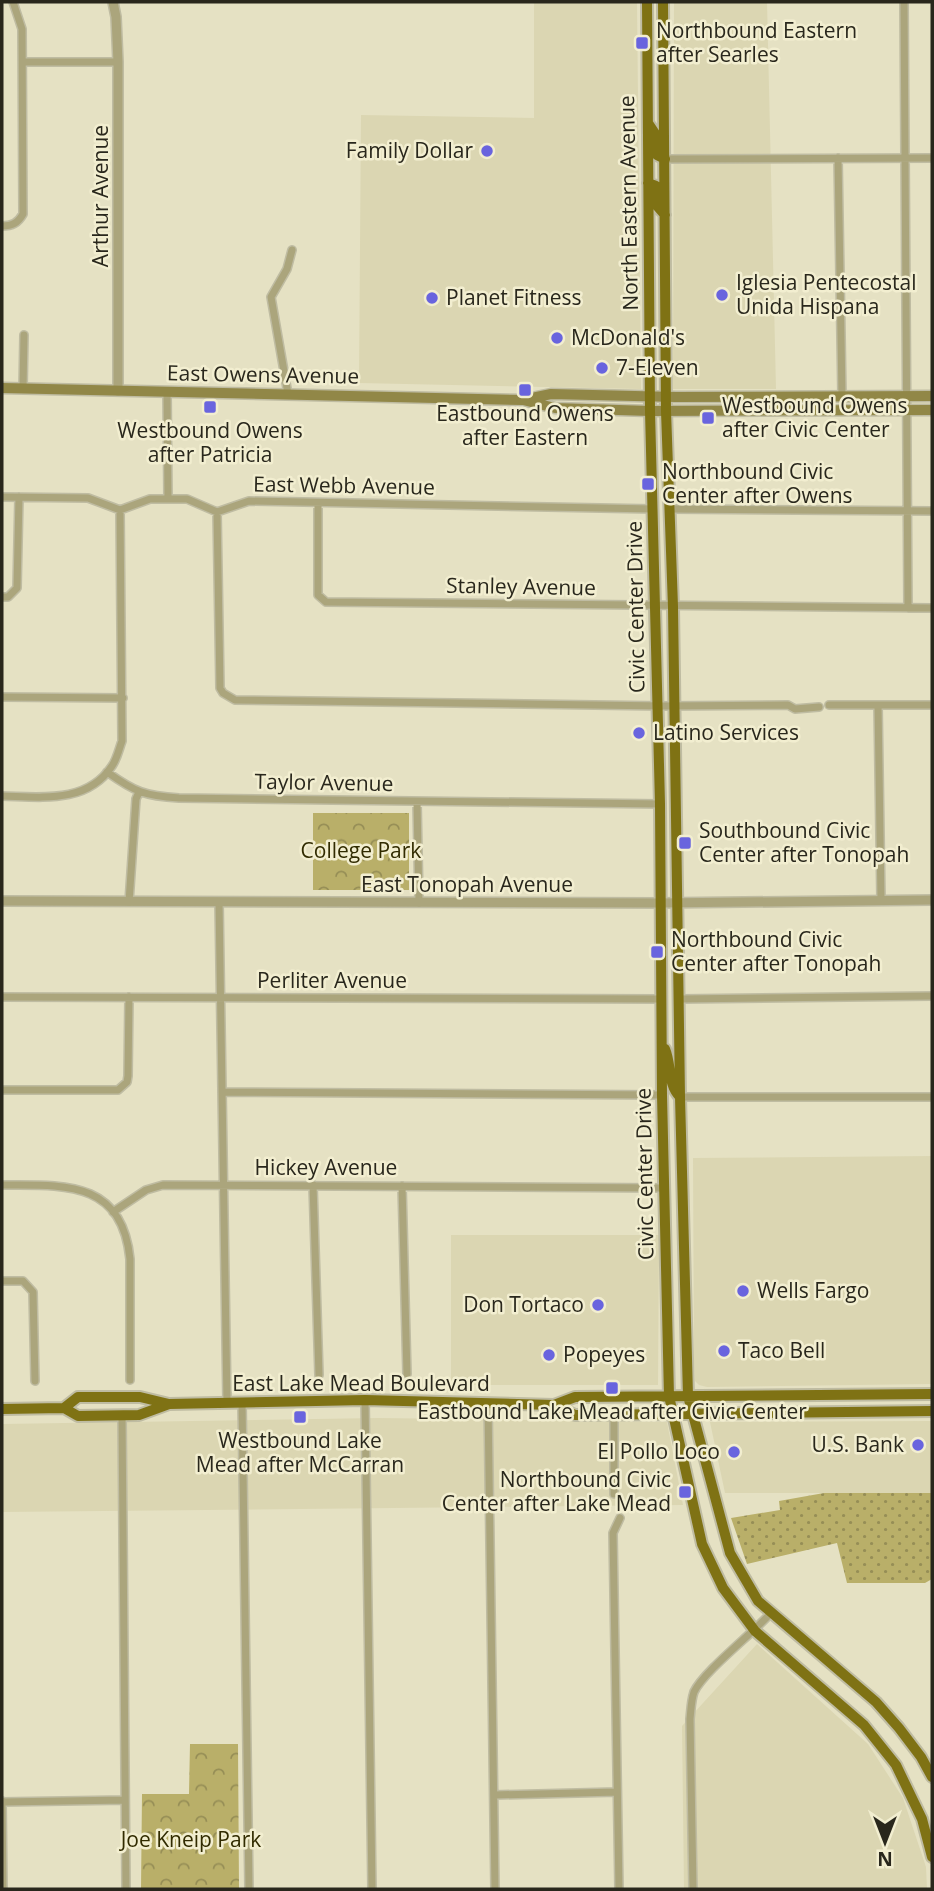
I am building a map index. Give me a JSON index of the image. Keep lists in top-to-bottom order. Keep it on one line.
{"streets":{"main road":["North Eastern Avenue","East Owens Avenue","Civic Center Drive","East Lake Mead Boulevard"],"street":["Arthur Avenue","East Webb Avenue","Stanley Avenue","Taylor Avenue","East Tonopah Avenue","Perliter Avenue","Hickey Avenue"]},"crossings":[["Arthur Avenue","East Owens Avenue"],["North Eastern Avenue","East Owens Avenue"],["North Eastern Avenue","Civic Center Drive"],["East Owens Avenue","Civic Center Drive"],["East Webb Avenue","Stanley Avenue"],["East Webb Avenue","Civic Center Drive"],["Stanley Avenue","Civic Center Drive"],["Civic Center Drive","Taylor Avenue"],["Civic Center Drive","East Tonopah Avenue"],["Civic Center Drive","Perliter Avenue"],["Civic Center Drive","Hickey Avenue"],["Civic Center Drive","East Lake Mead Boulevard"]],"parks":["College Park","Joe Kneip Park"],"places":{"transit":["Northbound Eastern after Searles","Eastbound Owens after Eastern","Westbound Owens after Patricia","Westbound Owens after Civic Center","Northbound Civic Center after Owens","Southbound Civic Center after Tonopah","Northbound Civic Center after Tonopah","Eastbound Lake Mead after Civic Center","Westbound Lake Mead after McCarran","Northbound Civic Center after Lake Mead"],"other":["Family Dollar","Iglesia Pentecostal Unida Hispana","Planet Fitness","McDonald's","7-Eleven","Latino Services","Wells Fargo","Don Tortaco","Taco Bell","Popeyes","U.S. Bank","El Pollo Loco"]},"north":"bottom"}
